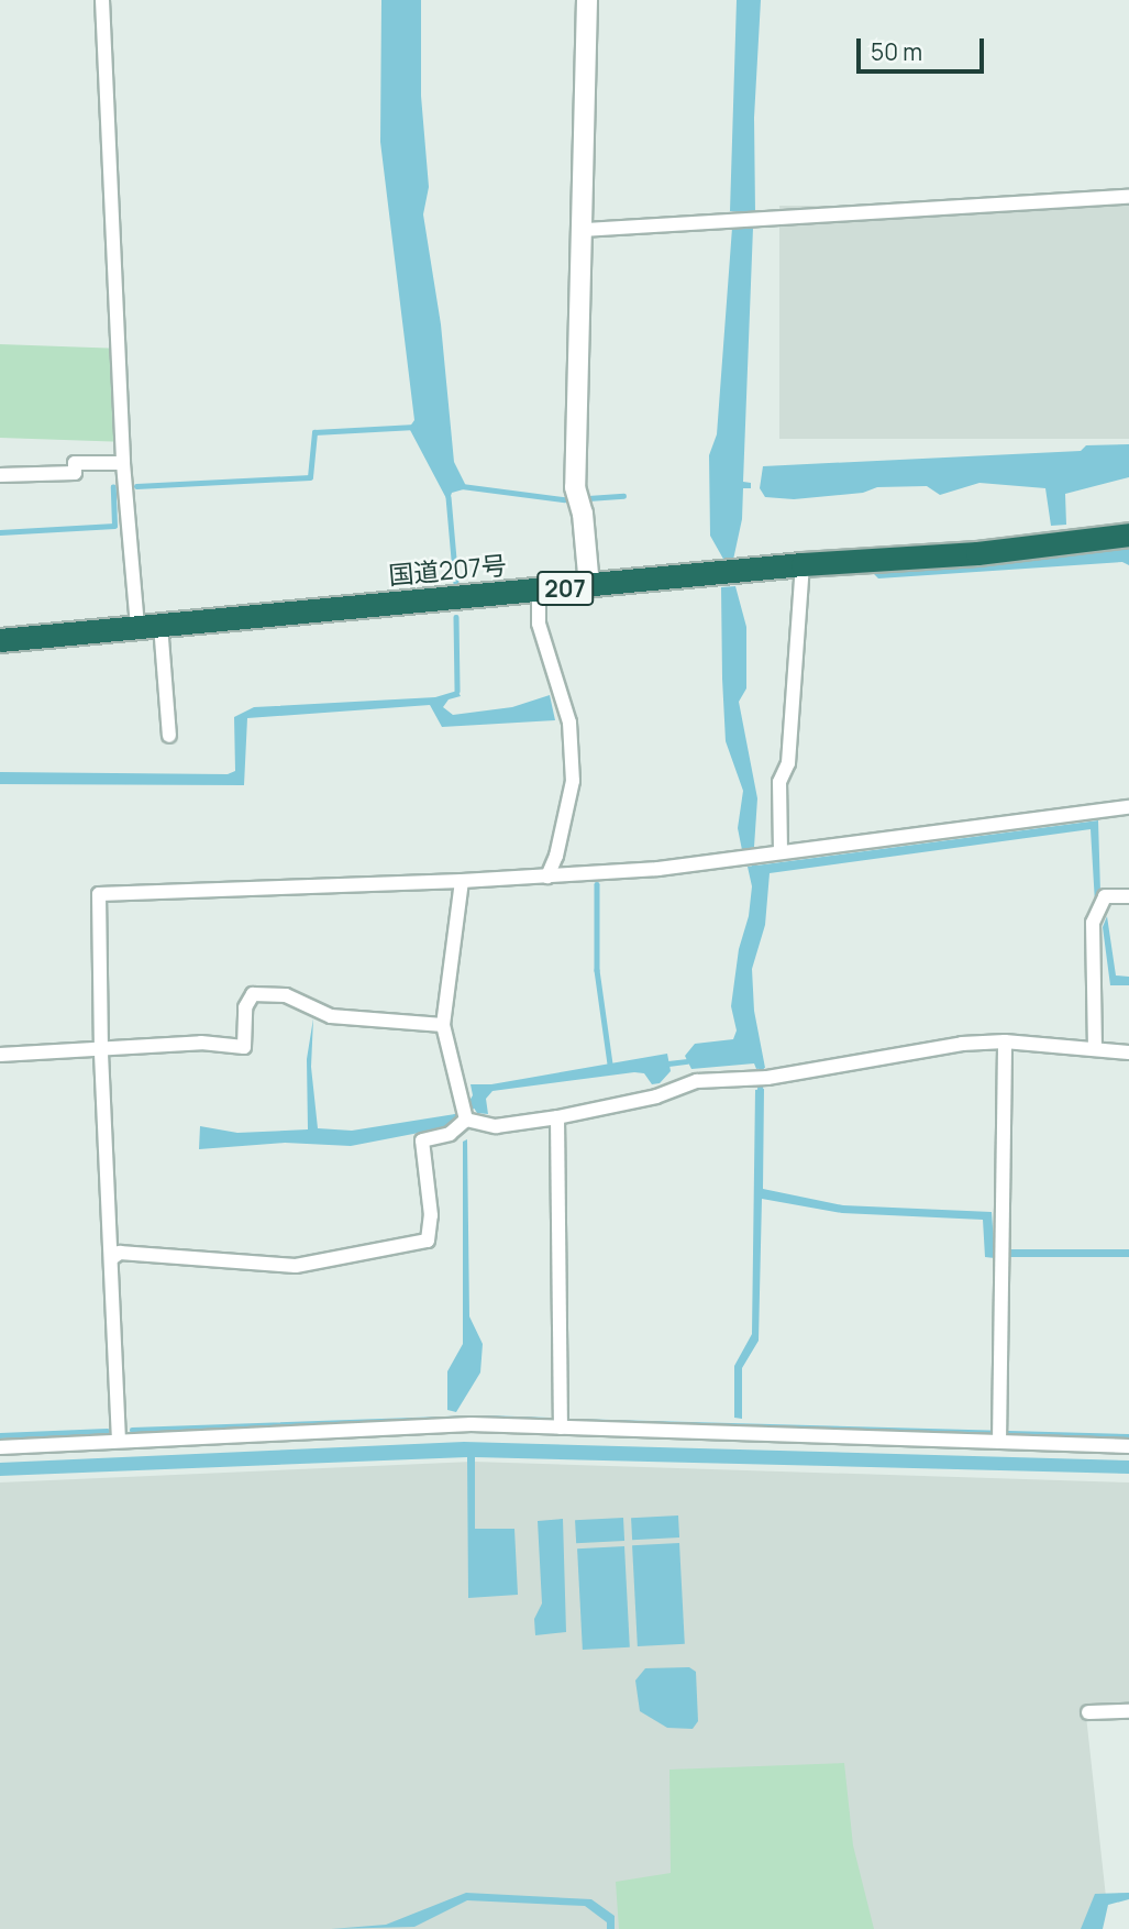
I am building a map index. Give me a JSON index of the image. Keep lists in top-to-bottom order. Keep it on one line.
{"streets":{"highway":["国道207号","207"]},"scale_bar":"50 m"}
